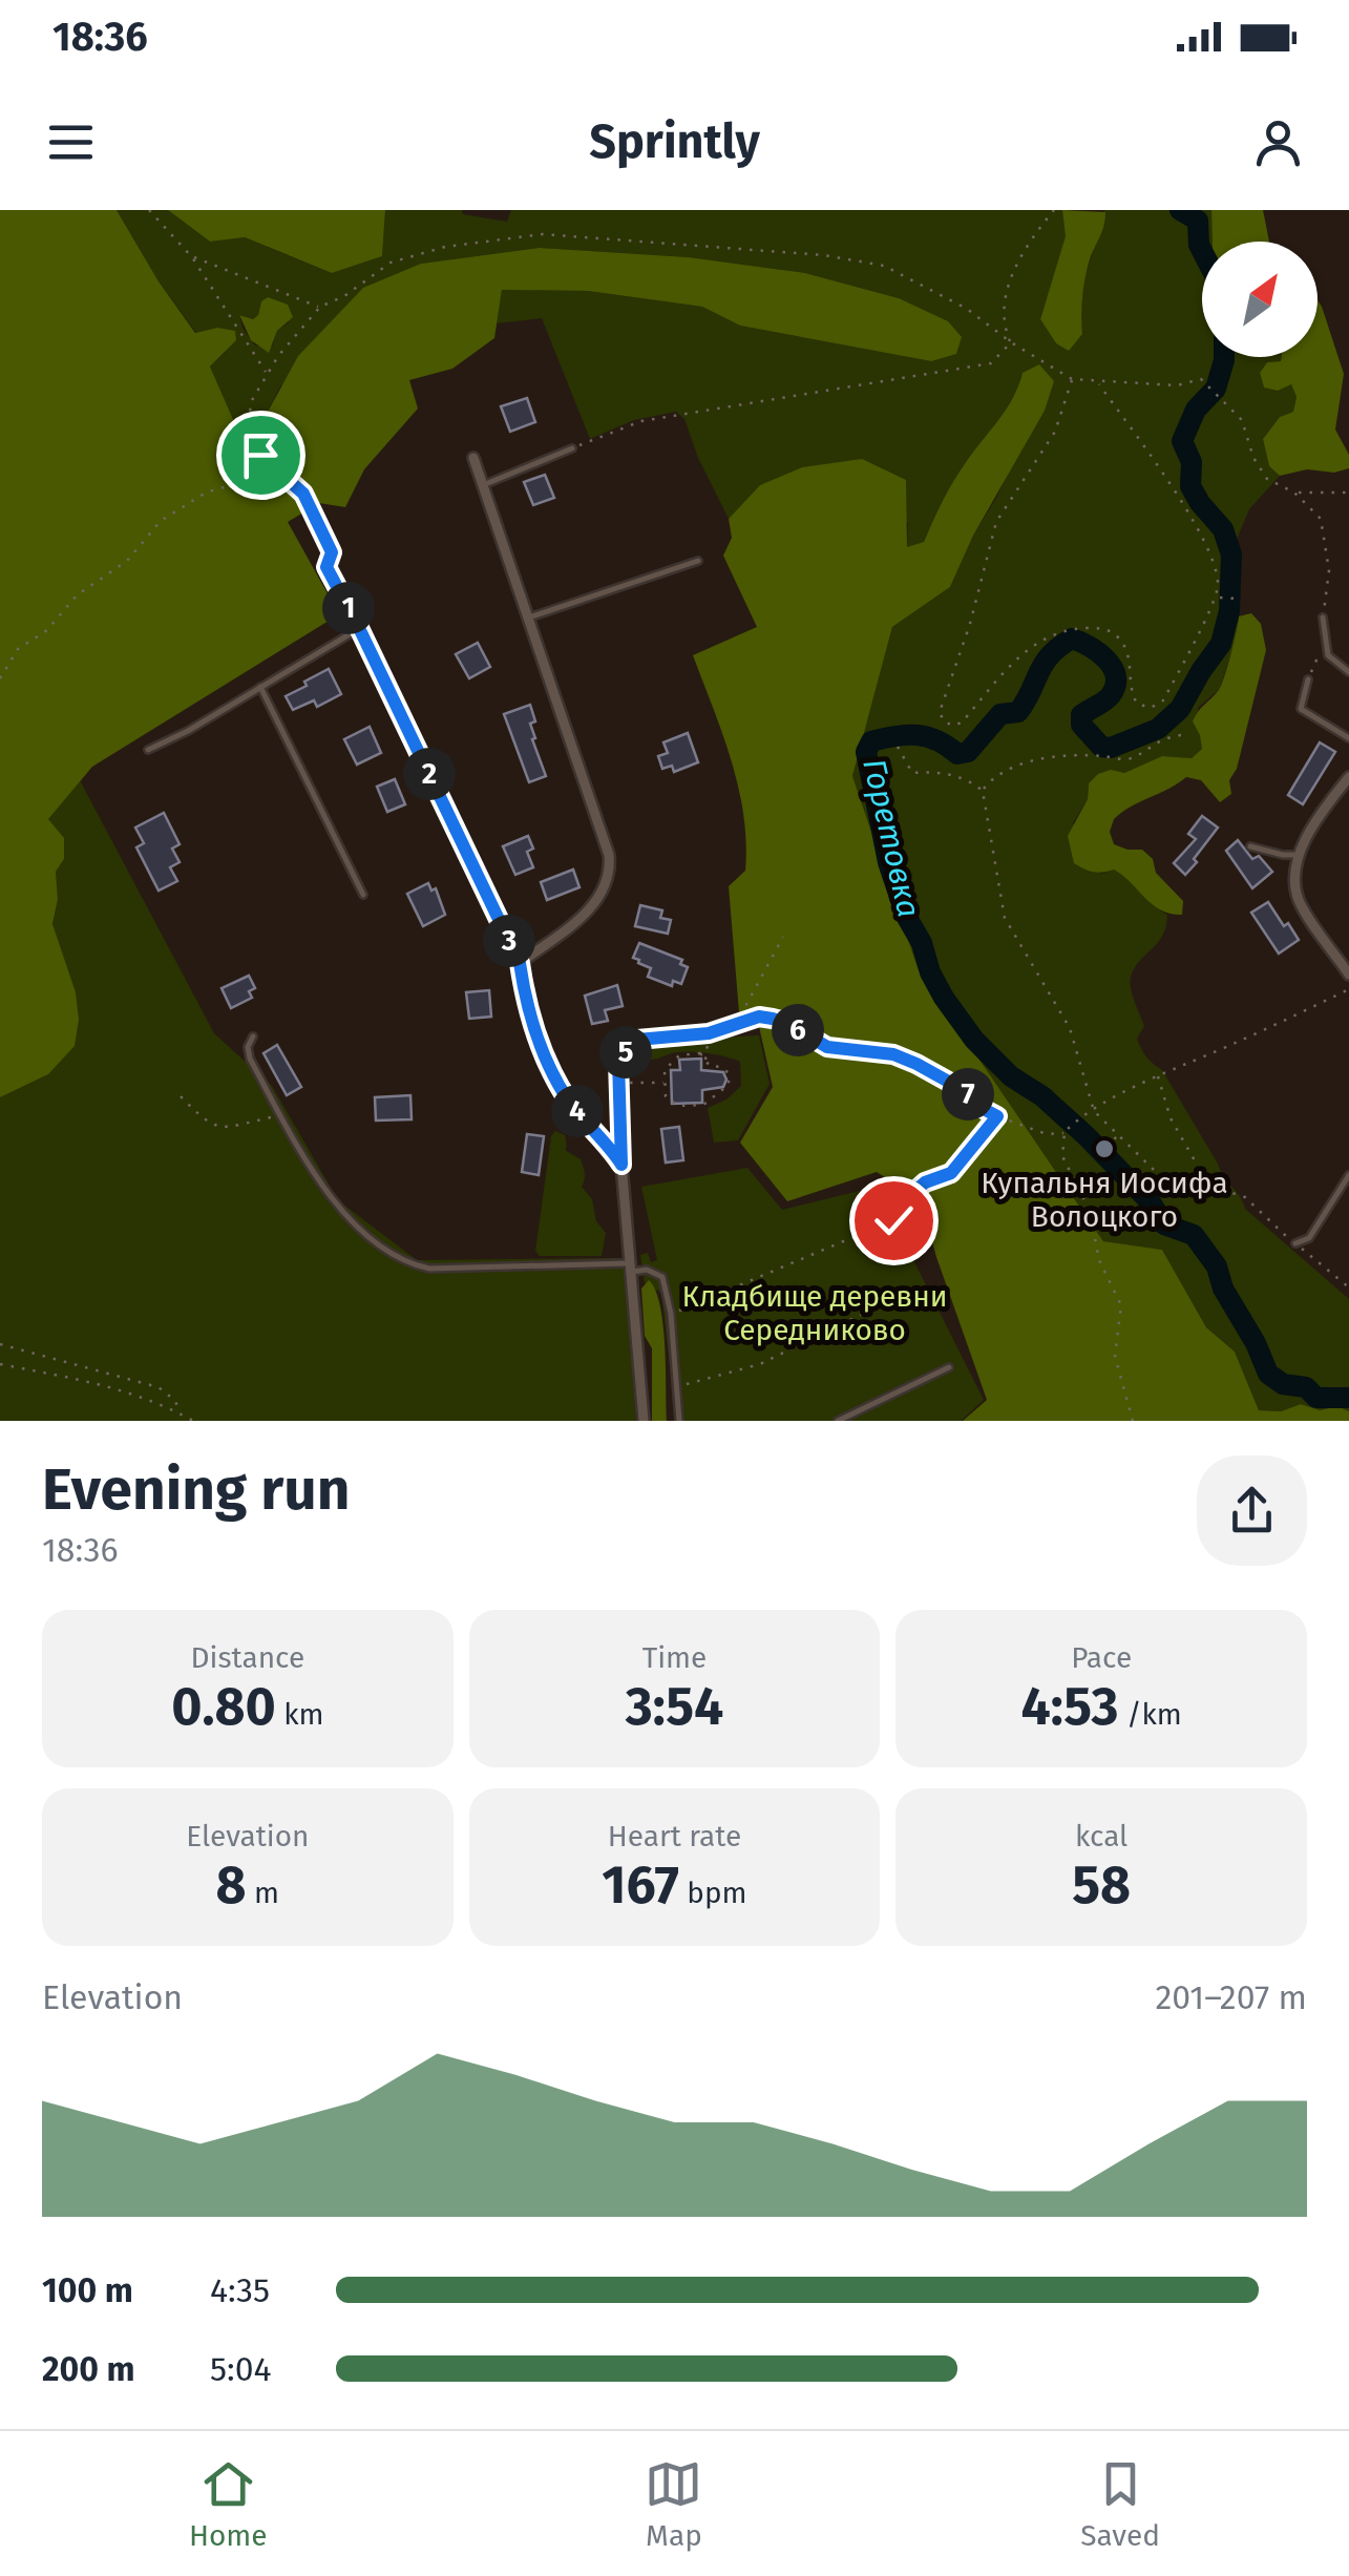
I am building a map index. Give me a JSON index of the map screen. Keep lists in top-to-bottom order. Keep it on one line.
{"water":["Горетовка"],"parks":["Кладбище деревни Середниково"],"places":["Купальня Иосифа Волоцкого"],"north":"top right","page":{"status":"18:36","header":"Sprintly","pins":["1","2","3","6","5","7","4"],"heading":["Evening run","18:36"],"stats":[["Distance","0.80 km"],["Time","3:54"],["Pace","4:53 /km"],["Elevation","8 m"],["Heart rate","167 bpm"],["kcal","58"]],"chart":["Elevation","201–207 m"],"list":[{"name":"100 m","note":"4:35"},{"name":"200 m","note":"5:04"}],"tabs":["Home","Map","Saved"]}}
